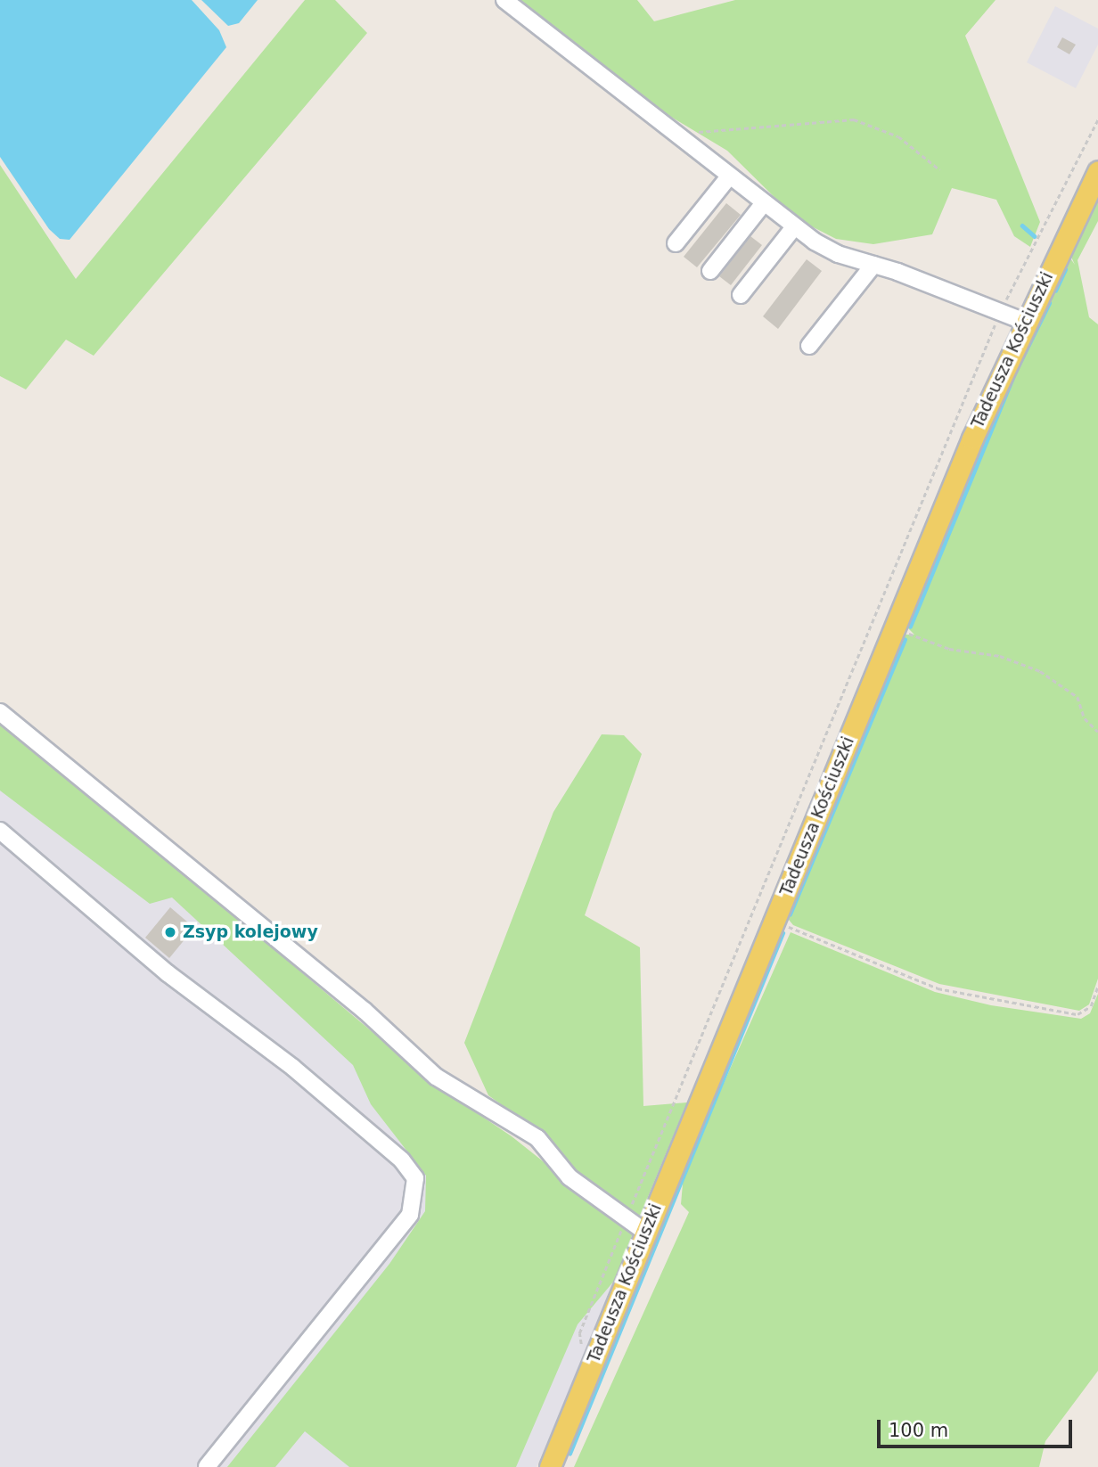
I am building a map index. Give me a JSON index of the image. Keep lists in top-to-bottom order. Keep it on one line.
{"streets":{"main road":["Tadeusza Kościuszki"]},"places":["Zsyp kolejowy"],"scale_bar":"100 m"}
